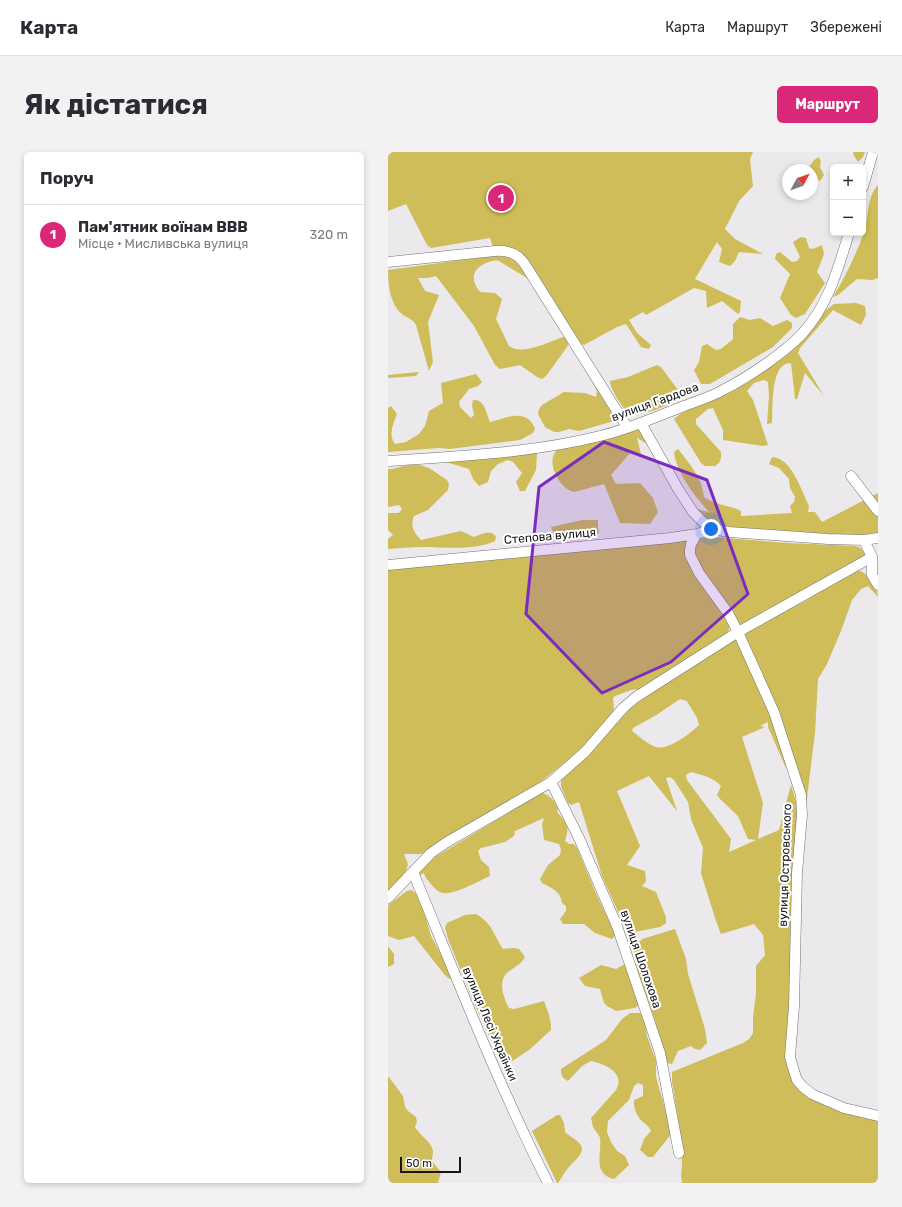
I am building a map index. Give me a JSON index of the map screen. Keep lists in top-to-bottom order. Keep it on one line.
{"streets":{"street":["вулиця Гардова","Степова вулиця","вулиця Островського","вулиця Шолохова","вулиця Лесі Українки"]},"crossings":[["Степова вулиця","вулиця Островського"]],"scale_bar":"50 m","north":"top right","page":{"header":"Карта","nav":["Карта","Маршрут","Збережені"],"buttons":"Маршрут","title":"Як дістатися","heading":"Поруч","map_buttons":["+","−"],"pins":"1","list":[{"mark":"1","name":"Пам'ятник воїнам ВВВ","note":"Місце · Мисливська вулиця","value":"320 m"}],"scale":"50 m"}}
